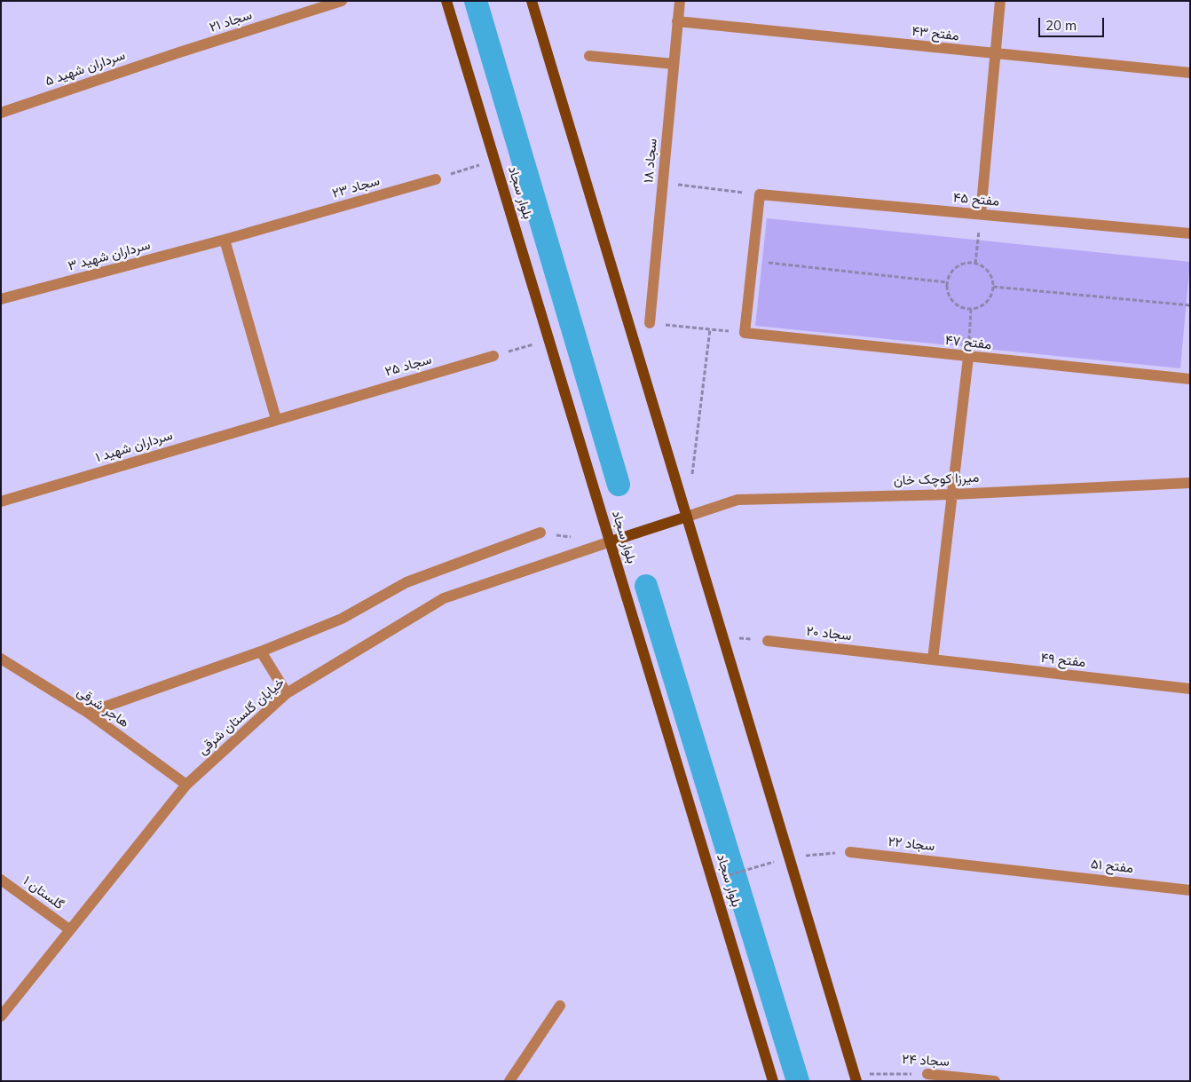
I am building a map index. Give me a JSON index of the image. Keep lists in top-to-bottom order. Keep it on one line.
{"streets":{"main road":["بلوار سجاد"],"street":["سجاد ۲۱","مفتح ۴۳","سرداران شهید ۵","سجاد ۱۸","سجاد ۲۳","مفتح ۴۵","سرداران شهید ۳","مفتح ۴۷","سجاد ۲۵","سرداران شهید ۱","میرزا کوچک خان","سجاد ۲۰","مفتح ۴۹","هاجر شرقی","خیابان گلستان شرقی","سجاد ۲۲","مفتح ۵۱","گلستان ۱","سجاد ۲۴"]},"crossings":[["سجاد ۲۱","سرداران شهید ۵"],["مفتح ۴۳","سجاد ۱۸"],["سجاد ۲۳","سرداران شهید ۳"],["بلوار سجاد","خیابان گلستان شرقی"],["سجاد ۲۵","سرداران شهید ۱"],["سجاد ۲۰","مفتح ۴۹"],["هاجر شرقی","خیابان گلستان شرقی"],["خیابان گلستان شرقی","گلستان ۱"],["سجاد ۲۲","مفتح ۵۱"]],"scale_bar":"20 m"}
